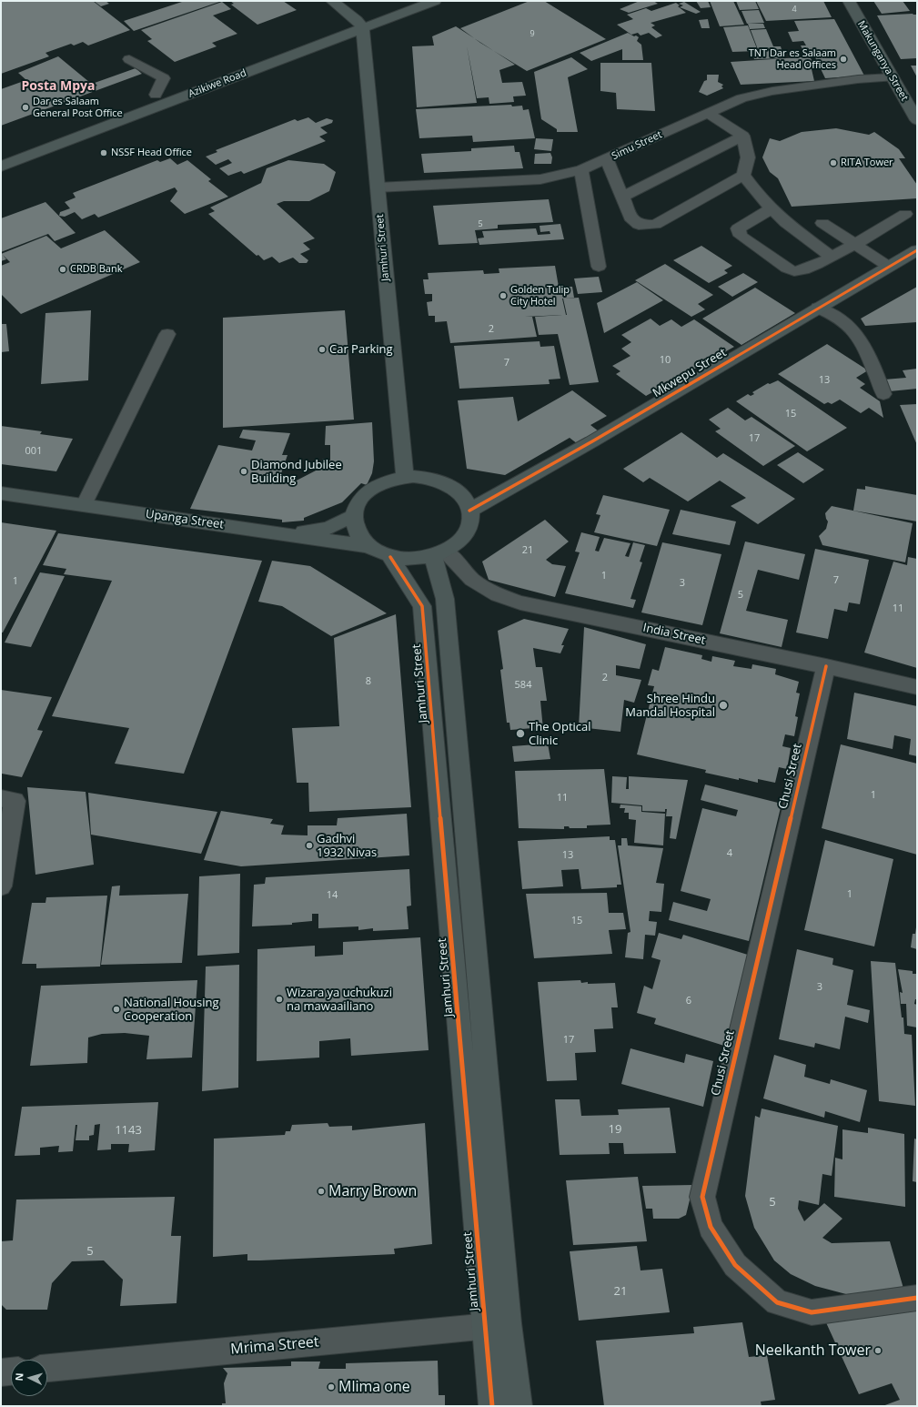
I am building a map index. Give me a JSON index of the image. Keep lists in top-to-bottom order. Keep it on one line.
{"streets":{"street":["Makunganya Street","Azikiwe Road","Jamhuri Street","Mkwepu Street","Upanga Street","India Street","Chusi Street","Mrima Street"],"lane":["Simu Street"]},"crossings":[["Makunganya Street","Simu Street"],["Azikiwe Road","Jamhuri Street"],["Simu Street","Jamhuri Street"],["Jamhuri Street","Mkwepu Street"],["Jamhuri Street","Upanga Street"],["Jamhuri Street","India Street"],["Jamhuri Street","Mrima Street"],["Mkwepu Street","Upanga Street"],["Mkwepu Street","India Street"],["Upanga Street","India Street"],["India Street","Chusi Street"]],"districts":["Posta Mpya"],"places":["TNT Dar es Salaam Head Offices","Dar es Salaam General Post Office","NSSF Head Office","RITA Tower","CRDB Bank","Golden Tulip City Hotel","Car Parking","Diamond Jubilee Building","Shree Hindu Mandal Hospital","The Optical Clinic","Gadhvi 1932 Nivas","Wizara ya uchukuzi na mawaailiano","National Housing Cooperation","Marry Brown","Neelkanth Tower","Mlima one"],"house_numbers":["4","9","5","2","10","7","13","15","17","001","21","1","7","1","3","5","11","2","8","584","1","11","4","13","1","14","15","3","6","17","19","1143","5","5","21"],"north":"left"}
